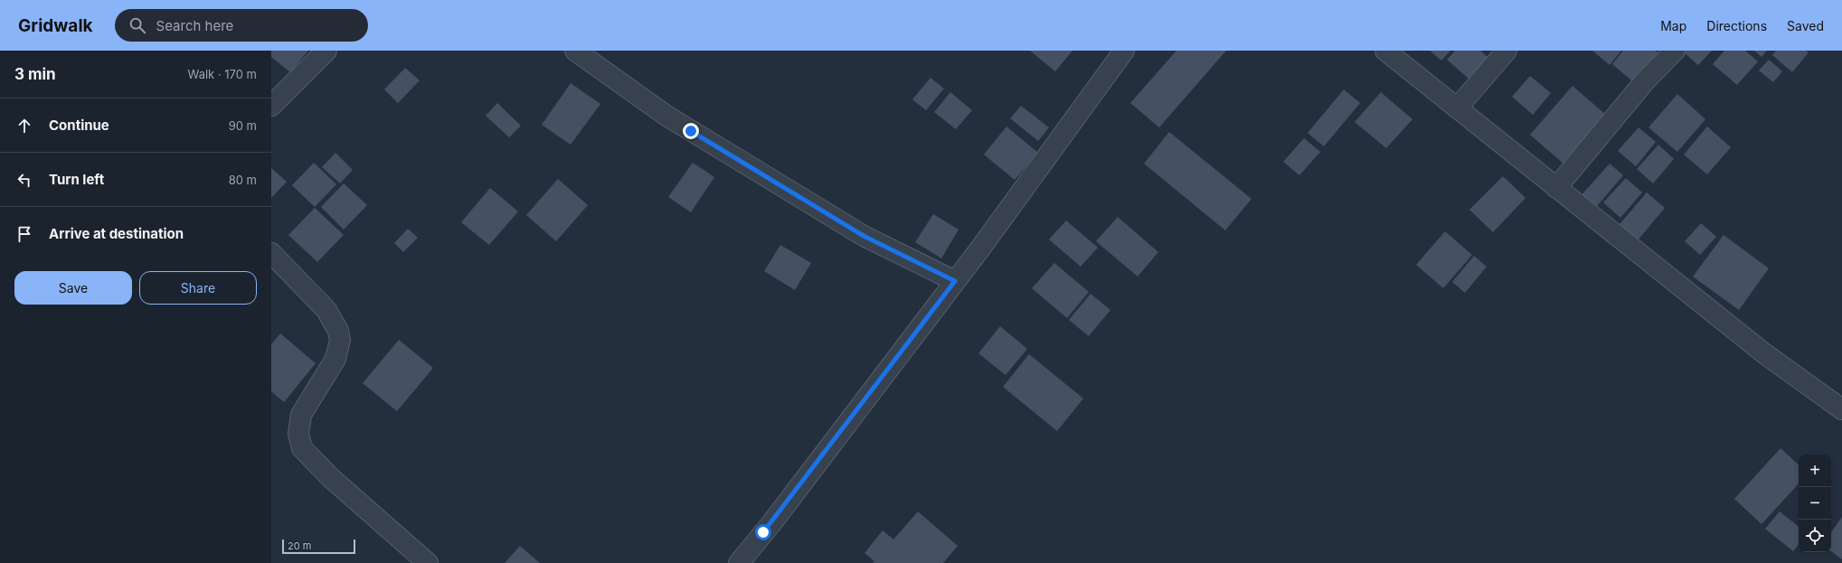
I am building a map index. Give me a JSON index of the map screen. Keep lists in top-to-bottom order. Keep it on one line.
{"scale_bar":"20 m","page":{"header":"Gridwalk","search":"Search here","nav":["Map","Directions","Saved"],"heading":["3 min","Walk · 170 m"],"list":[["Continue","90 m"],["Turn left","80 m"],"Arrive at destination"],"buttons":["Save","Share"],"map_buttons":["+","−"],"scale":"20 m"}}
